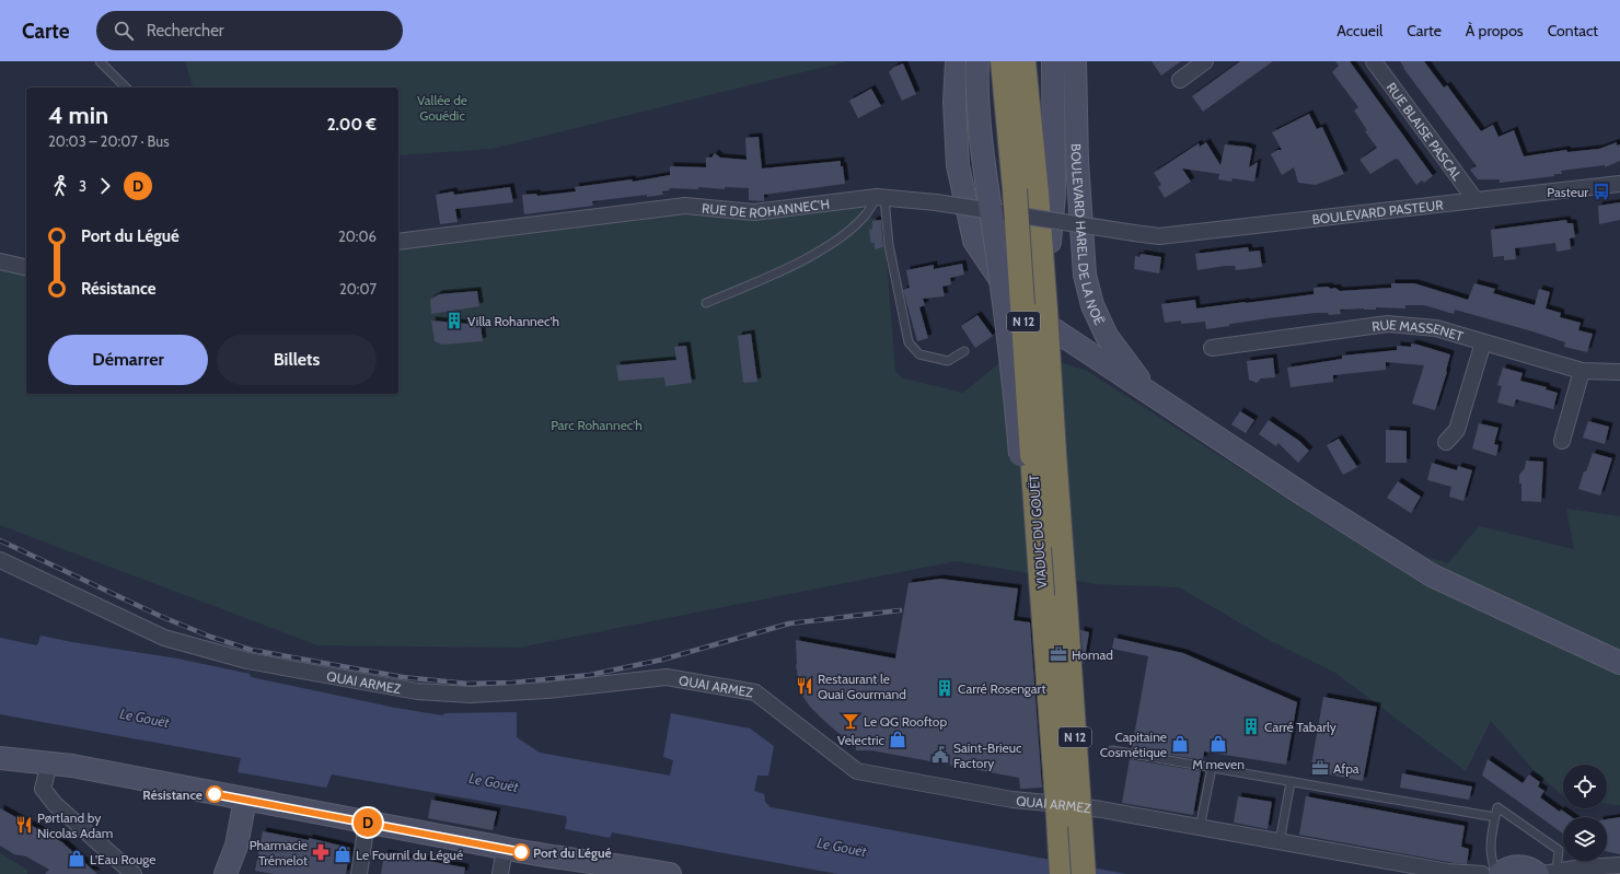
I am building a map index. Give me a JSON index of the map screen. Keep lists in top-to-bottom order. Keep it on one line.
{"streets":{"highway":["N 12","VIADUC DU GOUËT"],"main road":["BOULEVARD HAREL DE LA NOË"],"street":["RUE BLAISE PASCAL","RUE DE ROHANNEC'H","BOULEVARD PASTEUR","RUE MASSENET","QUAI ARMEZ"]},"crossings":[["RUE BLAISE PASCAL","BOULEVARD PASTEUR"],["RUE DE ROHANNEC'H","BOULEVARD PASTEUR"],["N 12","VIADUC DU GOUËT"]],"water":["Le Gouët"],"parks":["Vallée de Gouédic","Parc Rohannec'h"],"places":{"bus stop":["Pasteur"],"building":["Villa Rohannec'h","Carré Rosengart","Carré Tabarly"],"office":["Homad","Afpa"],"restaurant":["Restaurant le Quai Gourmand","Pørtland by Nicolas Adam"],"bar":["Le QG Rooftop"],"shop":["Velectric","Capitaine Cosmétique","M meven","Le Fournil du Légué","L'Eau Rouge"],"public building":["Saint-Brieuc Factory"],"other":["Résistance","Port du Légué"],"pharmacy":["Pharmacie Trémelot"]},"lines":["bus line D"],"page":{"header":"Carte","search":"Rechercher","nav":["Accueil","Carte","À propos","Contact"],"on_map":"D","heading":["4 min","20:03 – 20:07 · Bus","2.00 €"],"legs":["3","D"],"list":[{"name":"Port du Légué","value":"20:06"},{"name":"Résistance","value":"20:07"}],"buttons":["Démarrer","Billets"]}}
